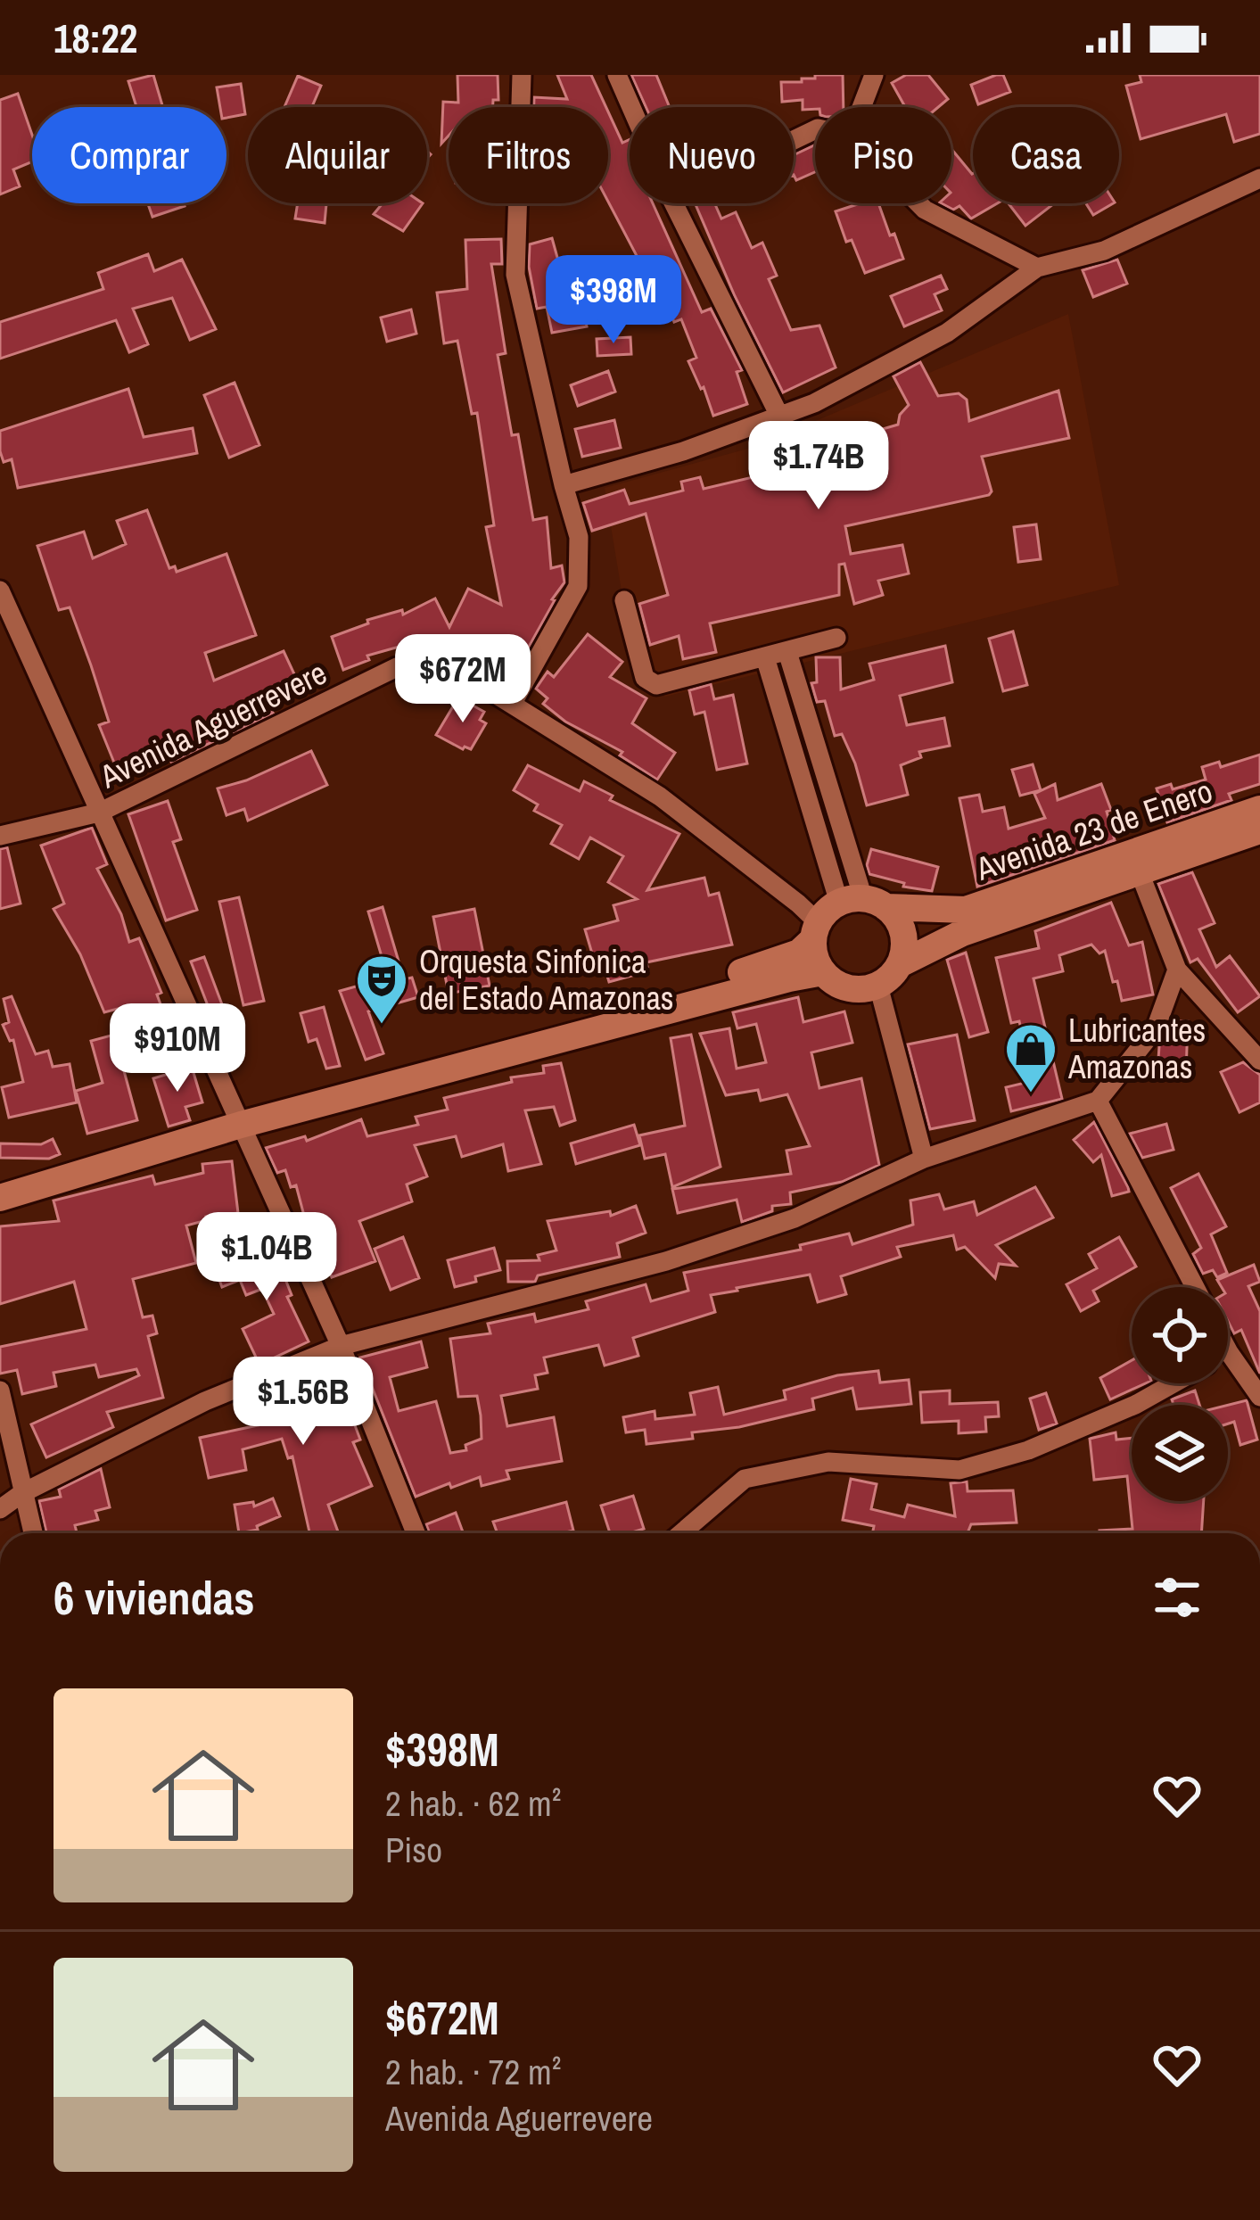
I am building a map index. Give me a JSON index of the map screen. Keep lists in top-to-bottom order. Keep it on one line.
{"streets":{"main road":["Avenida 23 de Enero"],"street":["Avenida Aguerrevere"]},"crossings":[["Avenida Aguerrevere","Avenida 23 de Enero"]],"places":{"theatre":["Orquesta Sinfonica del Estado Amazonas"],"shop":["Lubricantes Amazonas"]},"page":{"status":"18:22","chip":["Comprar","Alquilar","Filtros","Nuevo","Piso","Casa"],"price":["$398M","$1.74B","$672M","$910M","$1.04B","$1.56B"],"heading":"6 viviendas","list":[{"name":"$398M","note":"2 hab. · 62 m² · Piso"},{"name":"$672M","note":"2 hab. · 72 m² · Avenida Aguerrevere"}]}}
